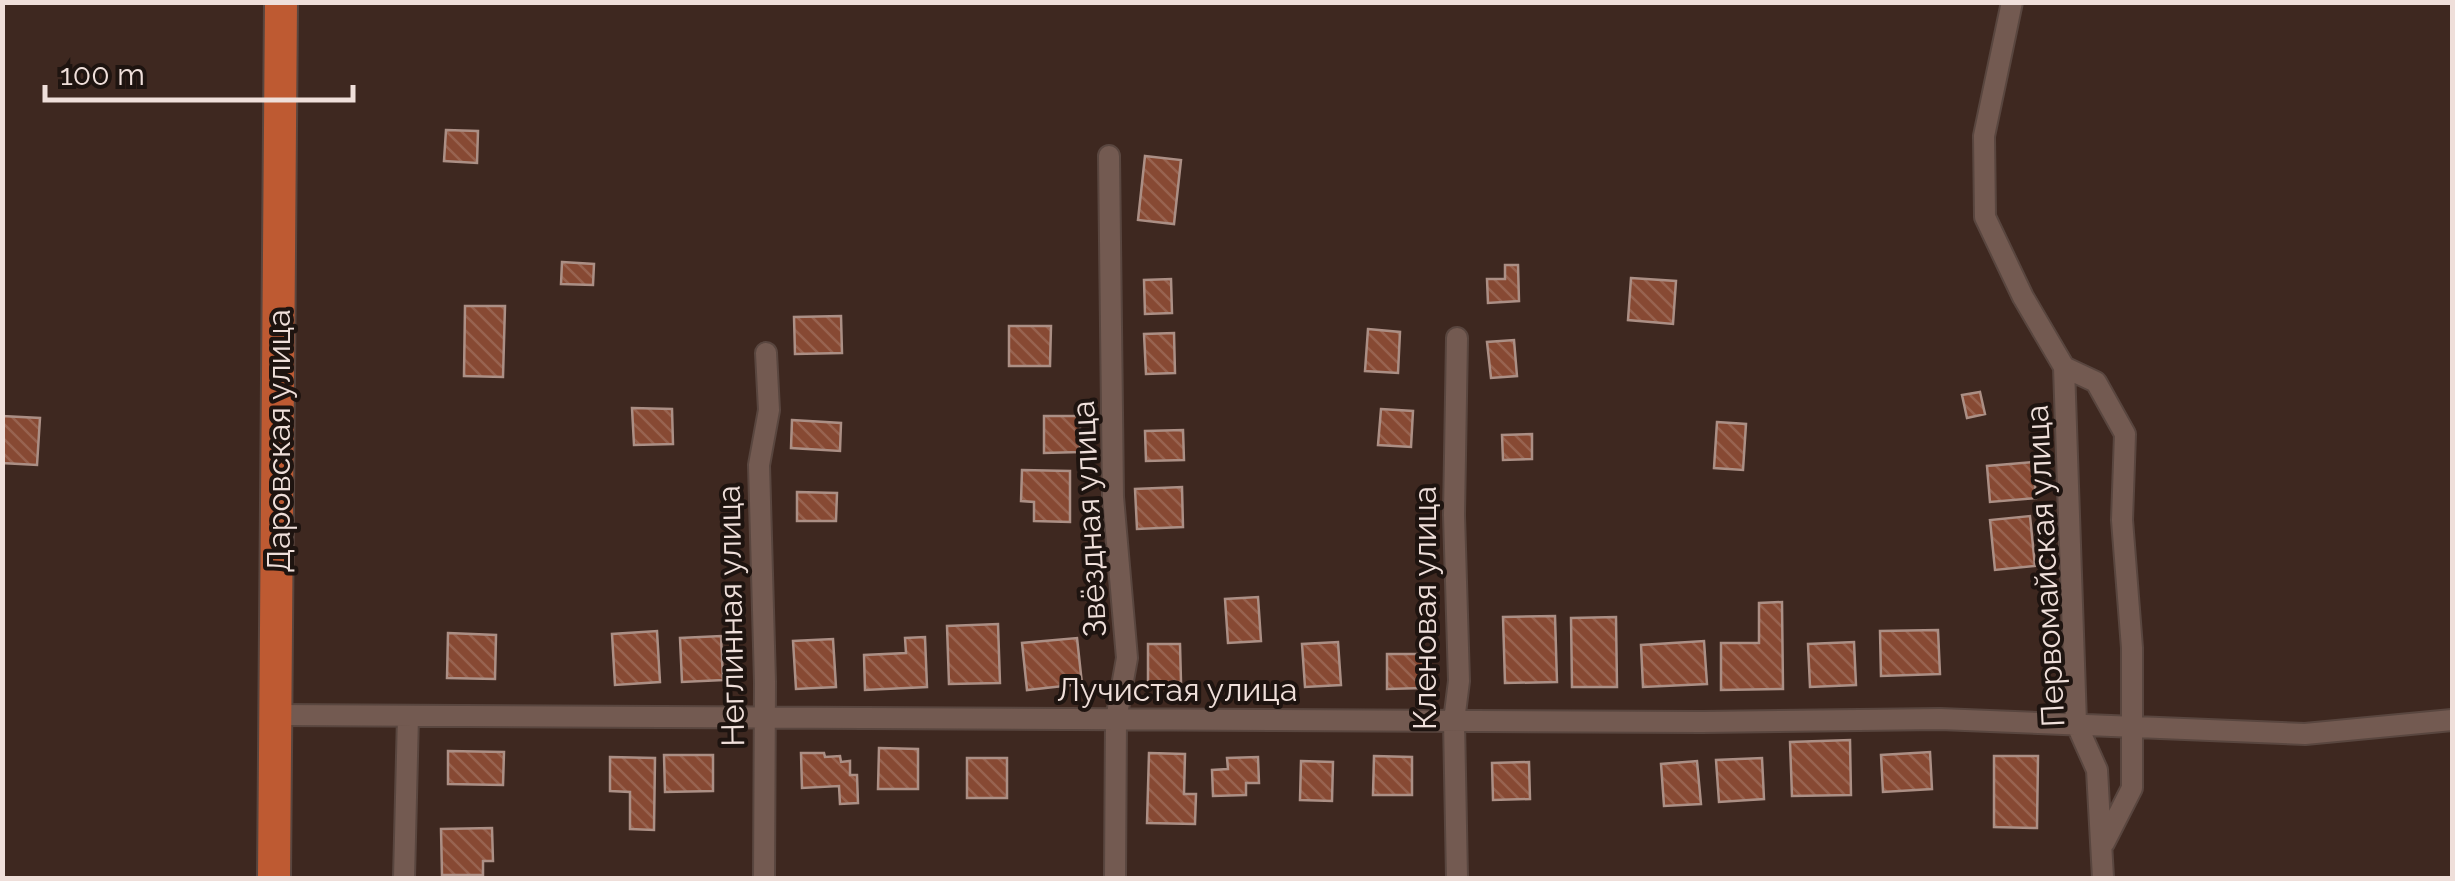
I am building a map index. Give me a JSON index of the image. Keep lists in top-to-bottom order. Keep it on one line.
{"streets":{"highway":["Даровская улица"],"street":["Звёздная улица","Первомайская улица","Кленовая улица","Неглинная улица","Лучистая улица"]},"crossings":[["Даровская улица","Лучистая улица"],["Звёздная улица","Лучистая улица"],["Первомайская улица","Лучистая улица"],["Кленовая улица","Лучистая улица"],["Неглинная улица","Лучистая улица"]],"scale_bar":"100 m"}
